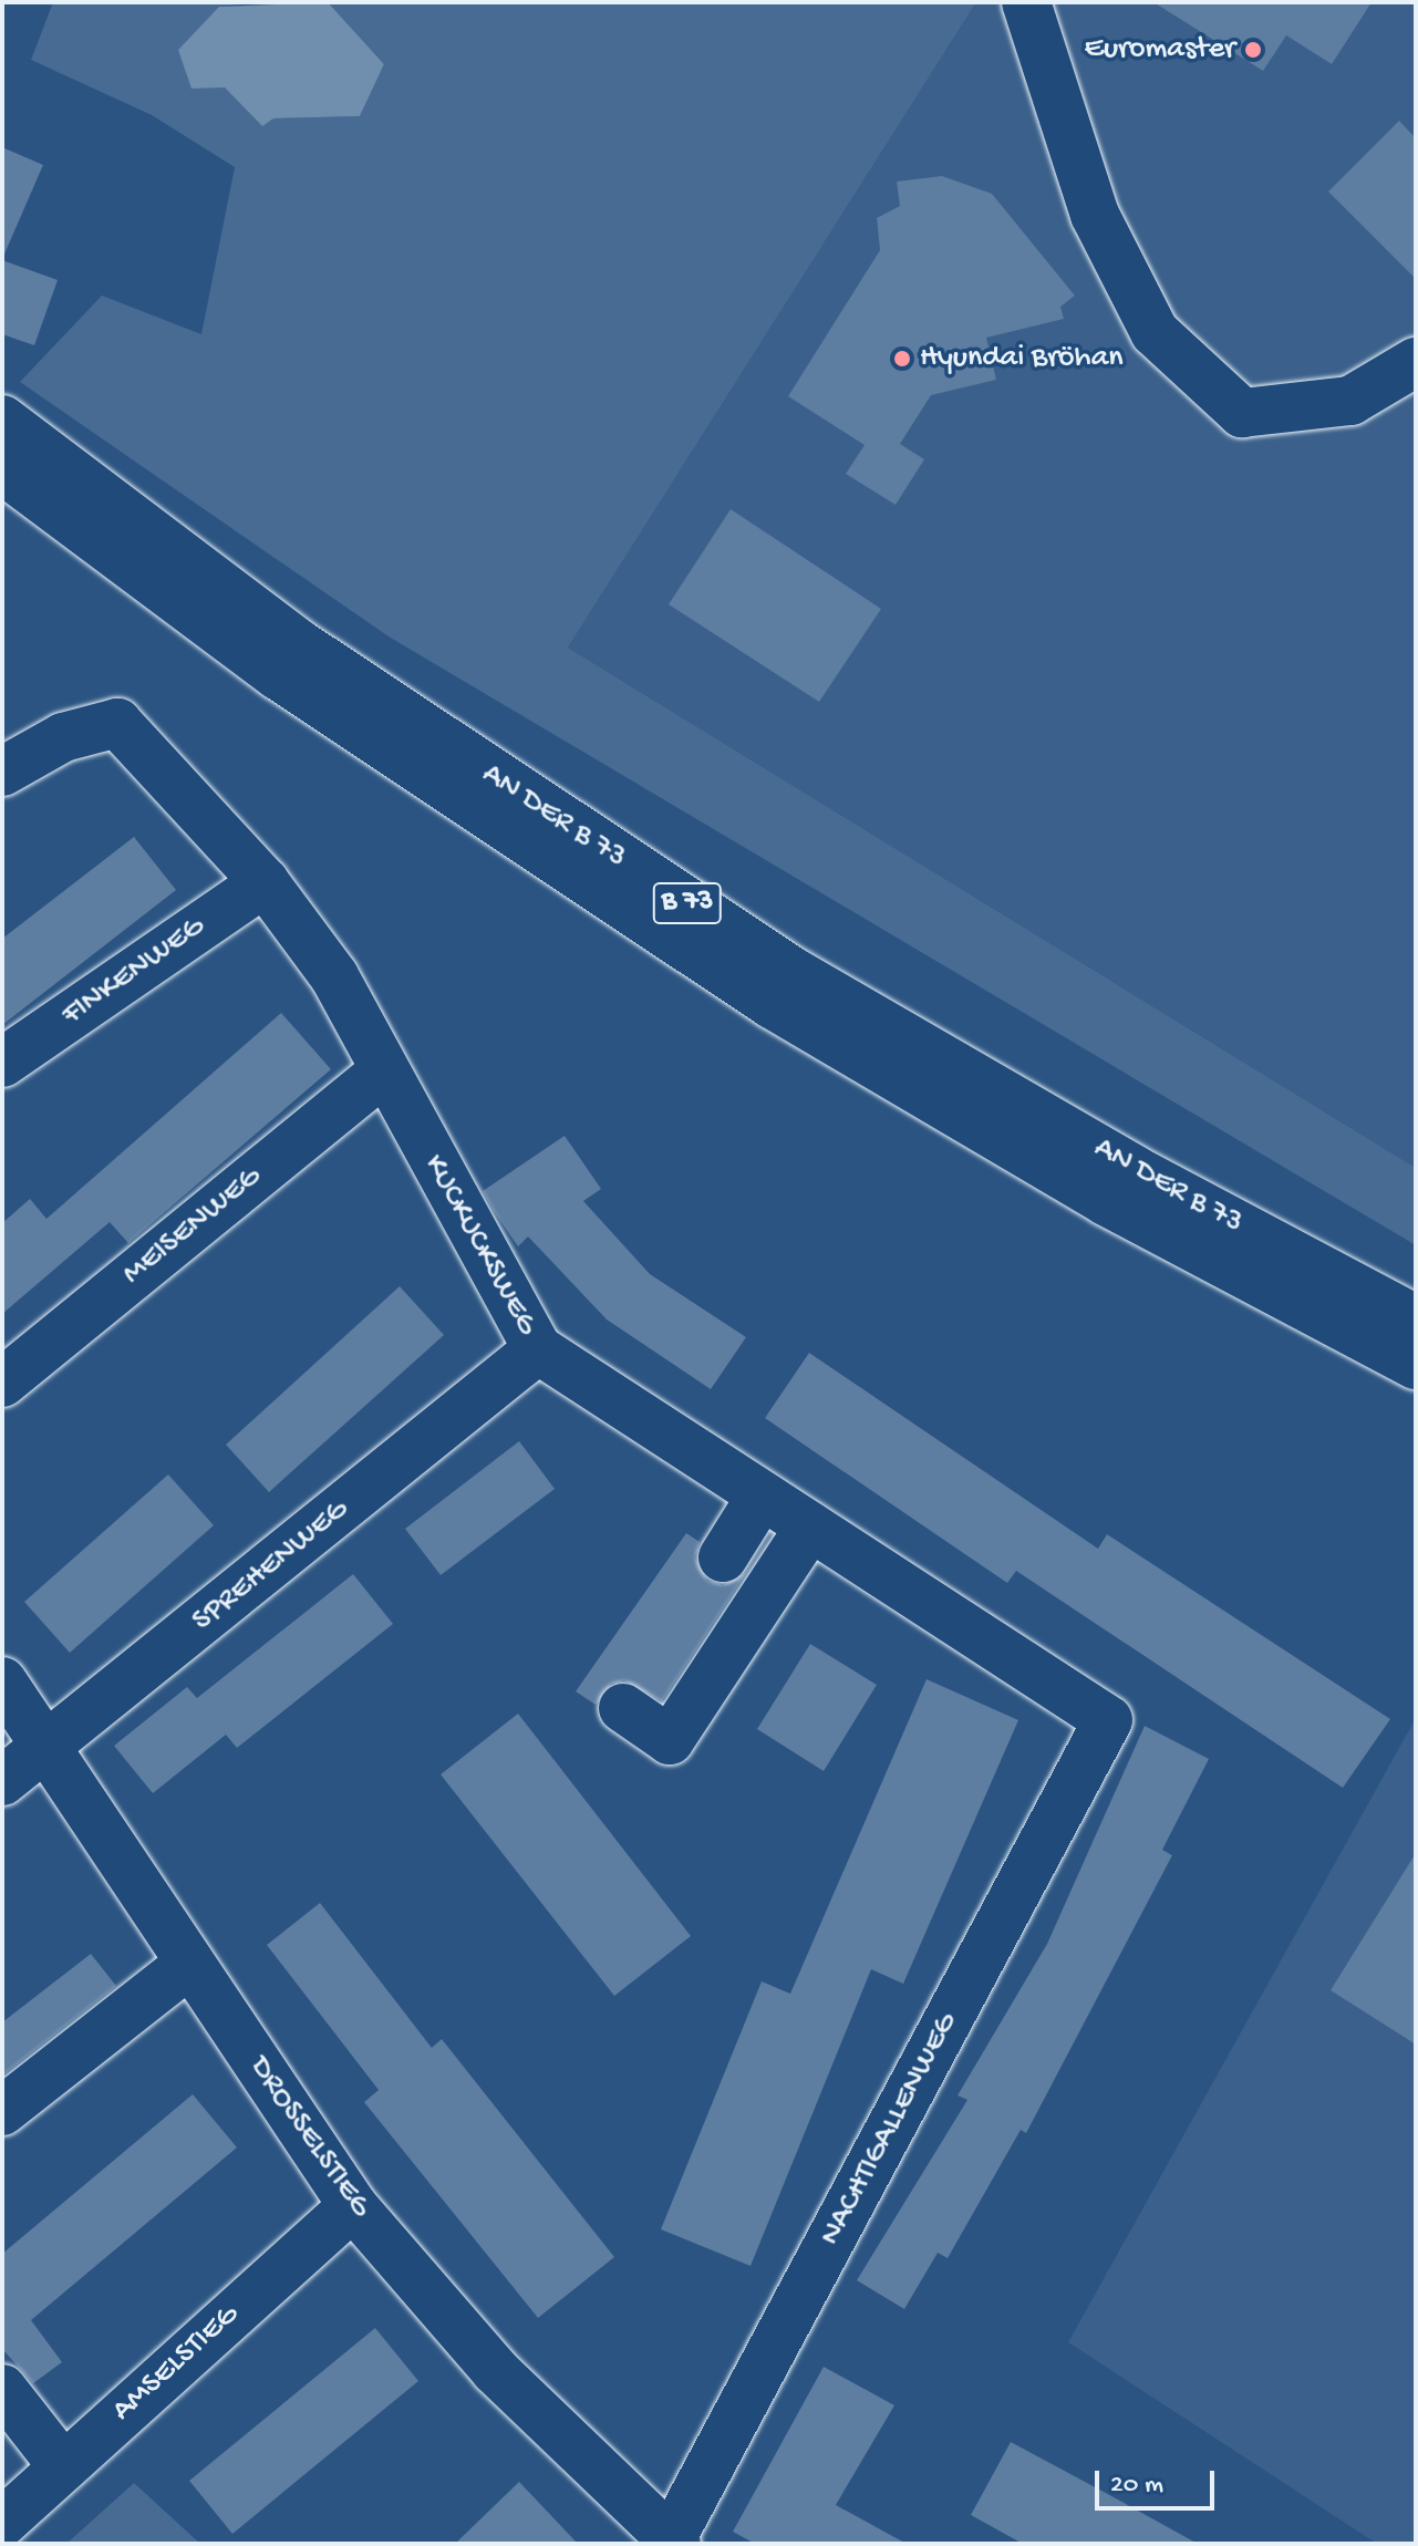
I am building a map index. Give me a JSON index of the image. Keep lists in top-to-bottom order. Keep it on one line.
{"streets":{"street":["AN DER B 73","B 73","FINKENWEG","MEISENWEG","KUCKUCKSWEG","SPREHENWEG","NACHTIGALLENWEG","DROSSELSTIEG","AMSELSTIEG"]},"crossings":[["FINKENWEG","KUCKUCKSWEG"],["MEISENWEG","KUCKUCKSWEG"],["KUCKUCKSWEG","SPREHENWEG"],["KUCKUCKSWEG","NACHTIGALLENWEG"],["SPREHENWEG","DROSSELSTIEG"],["NACHTIGALLENWEG","DROSSELSTIEG"],["DROSSELSTIEG","AMSELSTIEG"]],"places":["Euromaster","Hyundai Bröhan"],"scale_bar":"20 m"}
